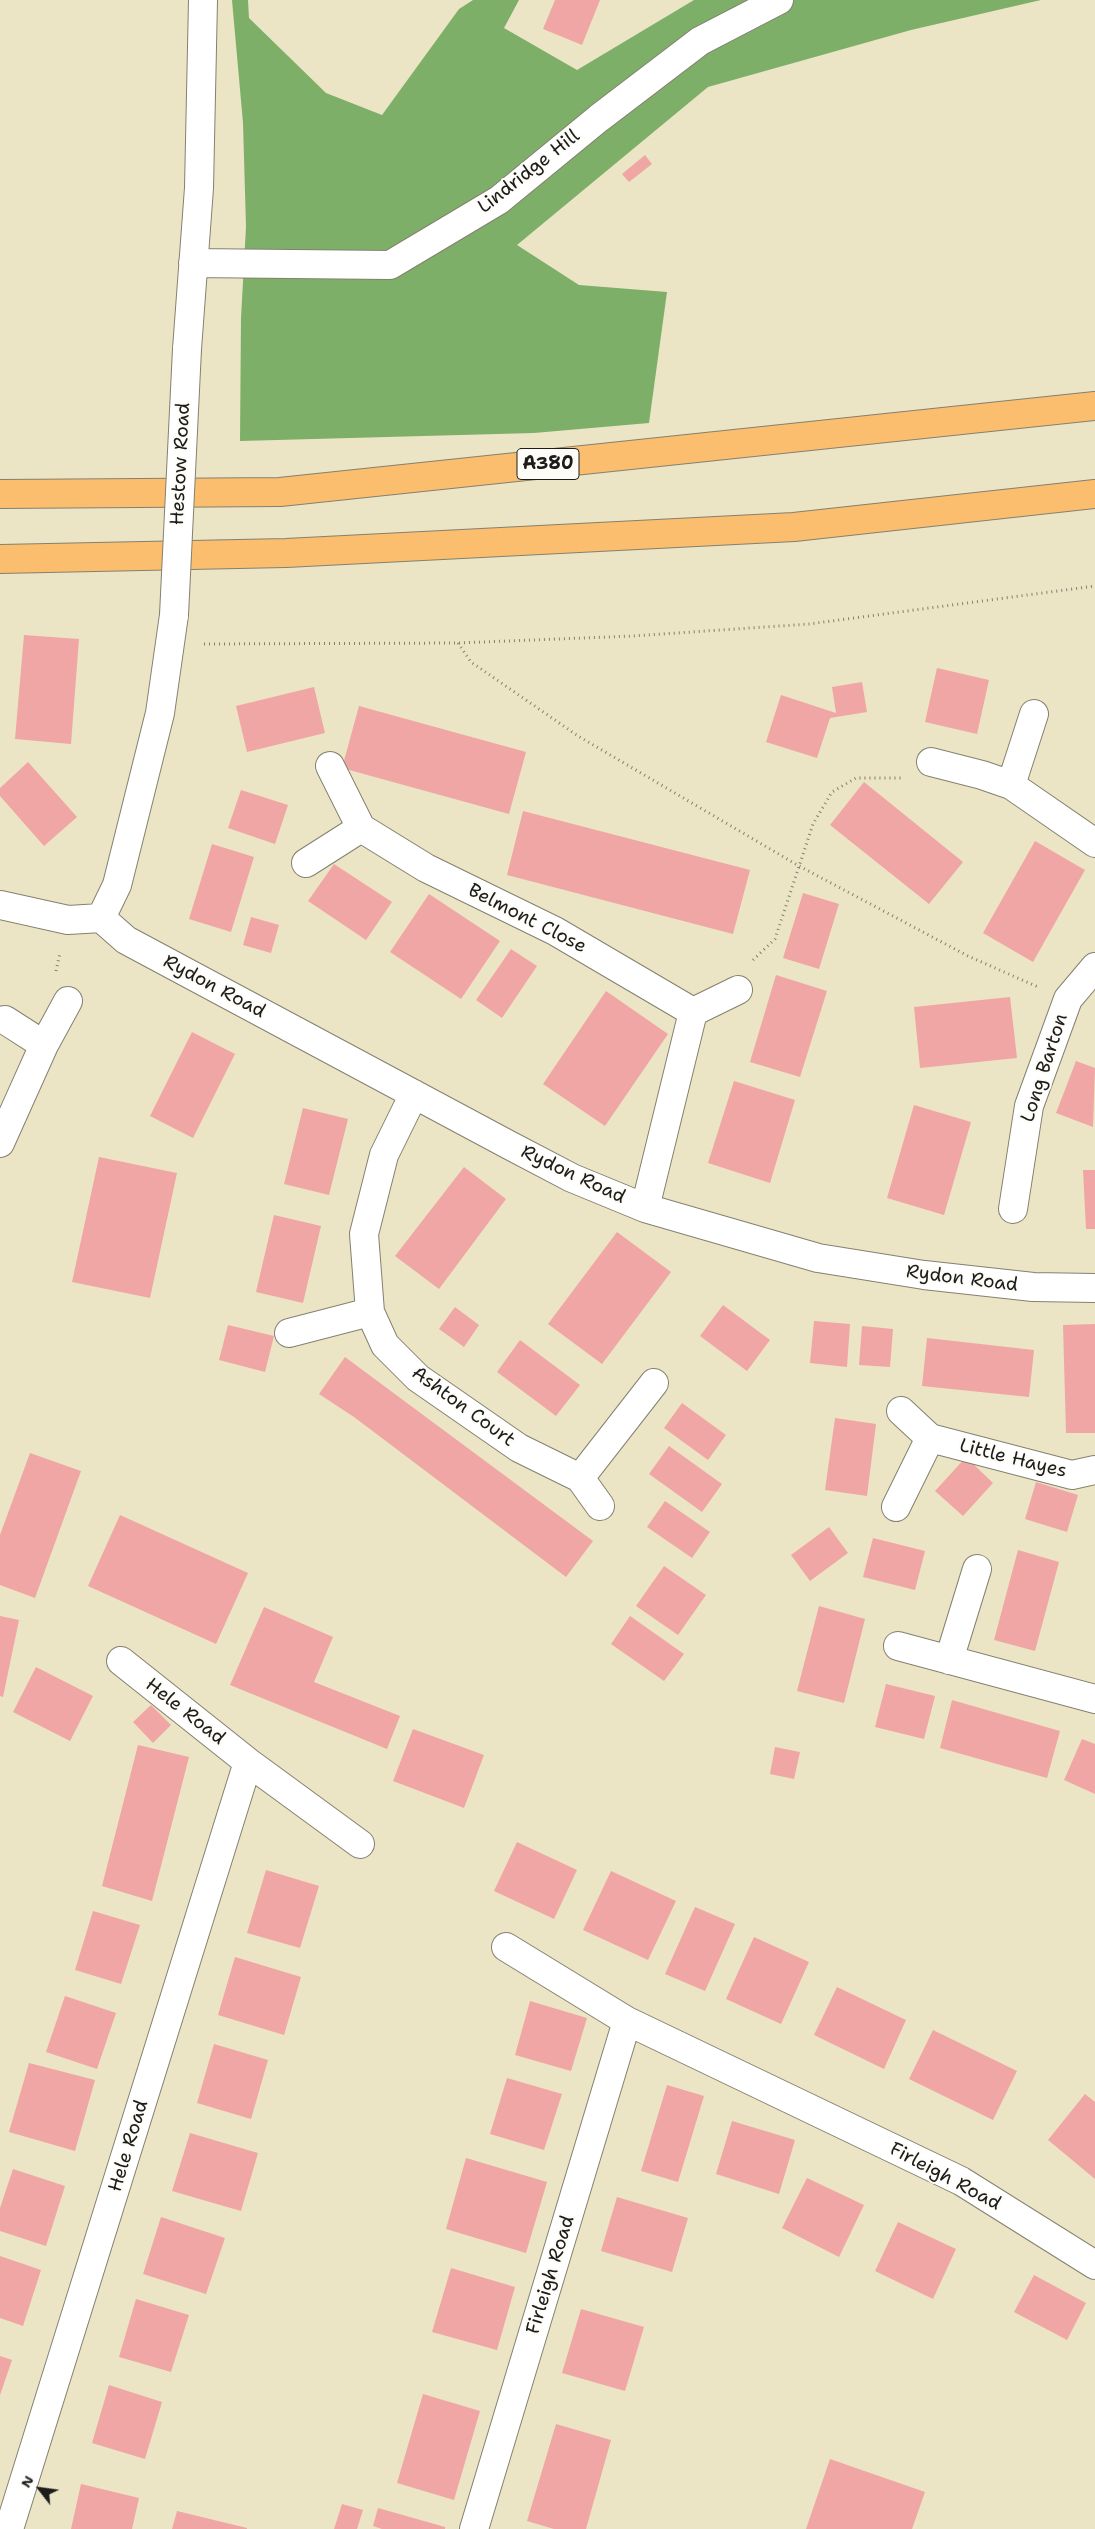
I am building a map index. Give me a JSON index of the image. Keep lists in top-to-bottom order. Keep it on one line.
{"streets":{"highway":["A380"],"street":["Lindridge Hill","Hestow Road","Belmont Close","Rydon Road","Long Barton","Ashton Court","Little Hayes","Hele Road","Firleigh Road"]},"crossings":[["Lindridge Hill","Hestow Road"],["Hestow Road","Rydon Road"],["Rydon Road","Ashton Court"]],"north":"top left"}
